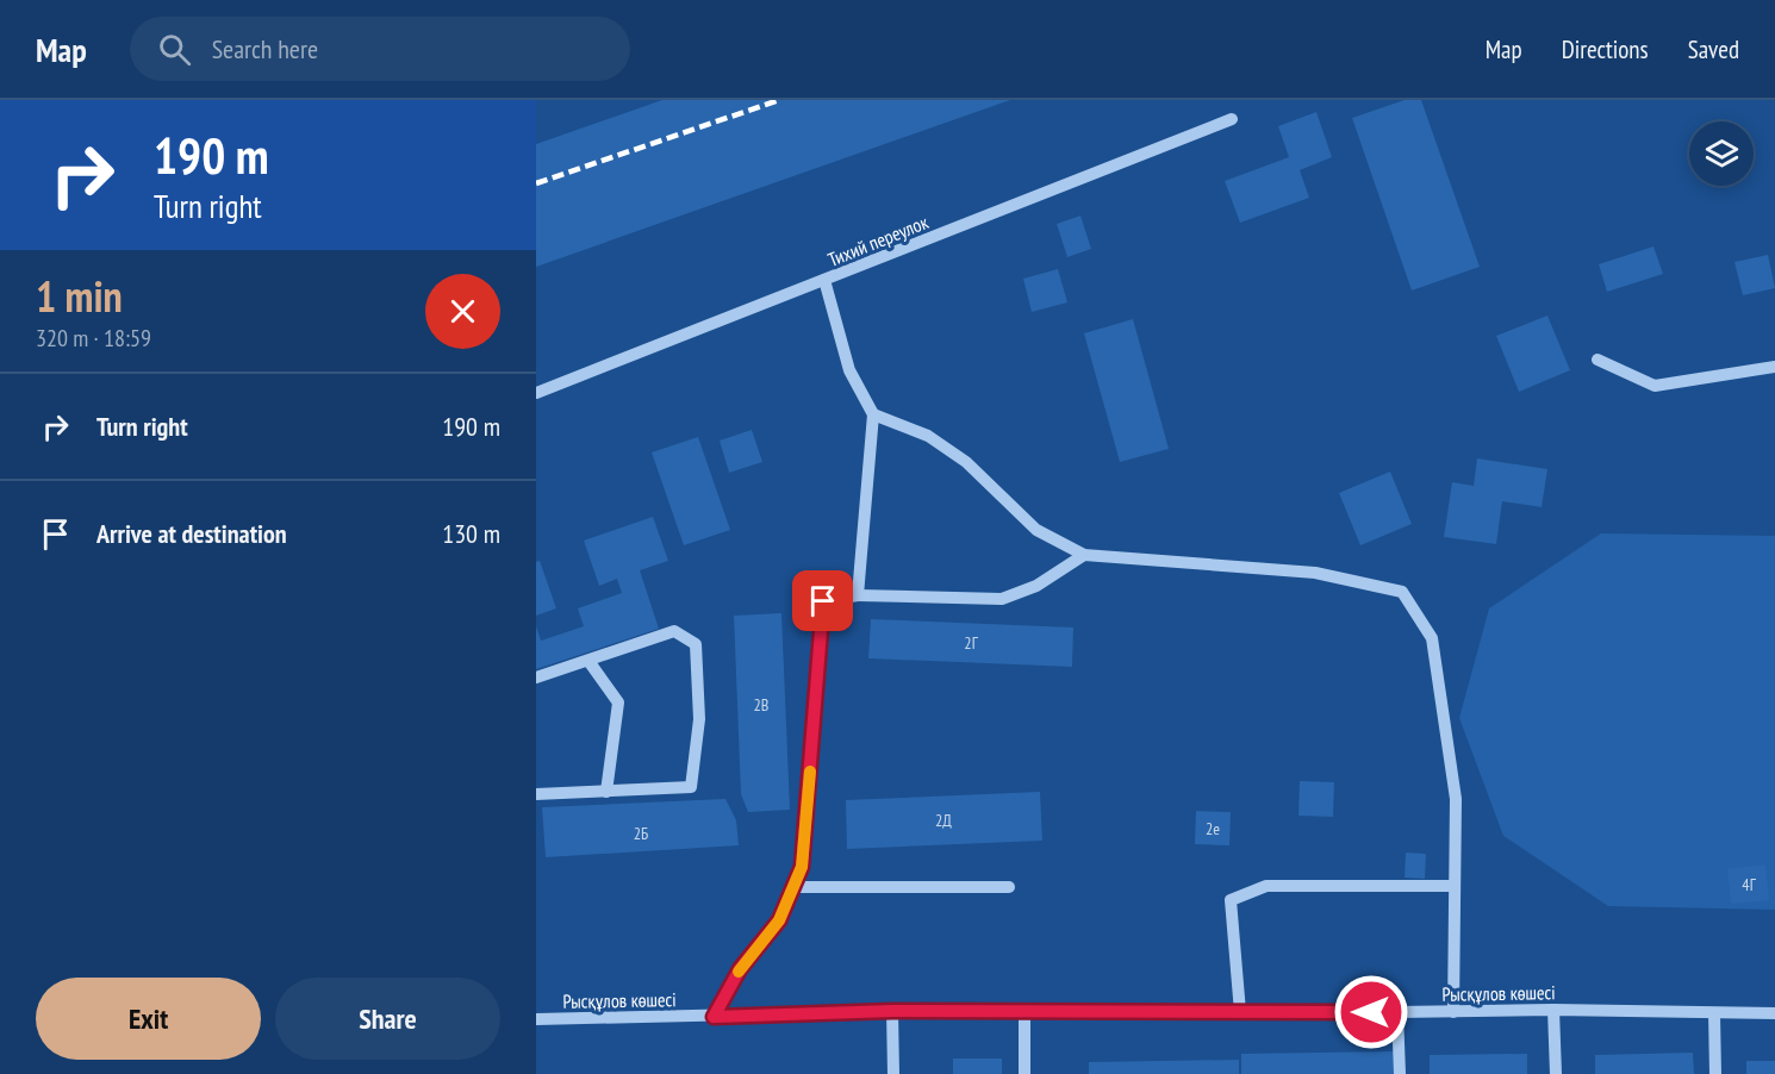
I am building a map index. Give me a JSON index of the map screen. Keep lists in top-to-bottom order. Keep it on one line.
{"streets":{"street":["Тихий переулок","Рысқұлов көшесі"]},"house_numbers":["2Г","2В","2Д","2е","2Б","4Г"],"page":{"header":"Map","search":"Search here","nav":["Map","Directions","Saved"],"turn":["190 m","Turn right"],"heading":["1 min","320 m · 18:59"],"list":[{"name":"Turn right","value":"190 m"},{"name":"Arrive at destination","value":"130 m"}],"buttons":["Exit","Share"]}}
